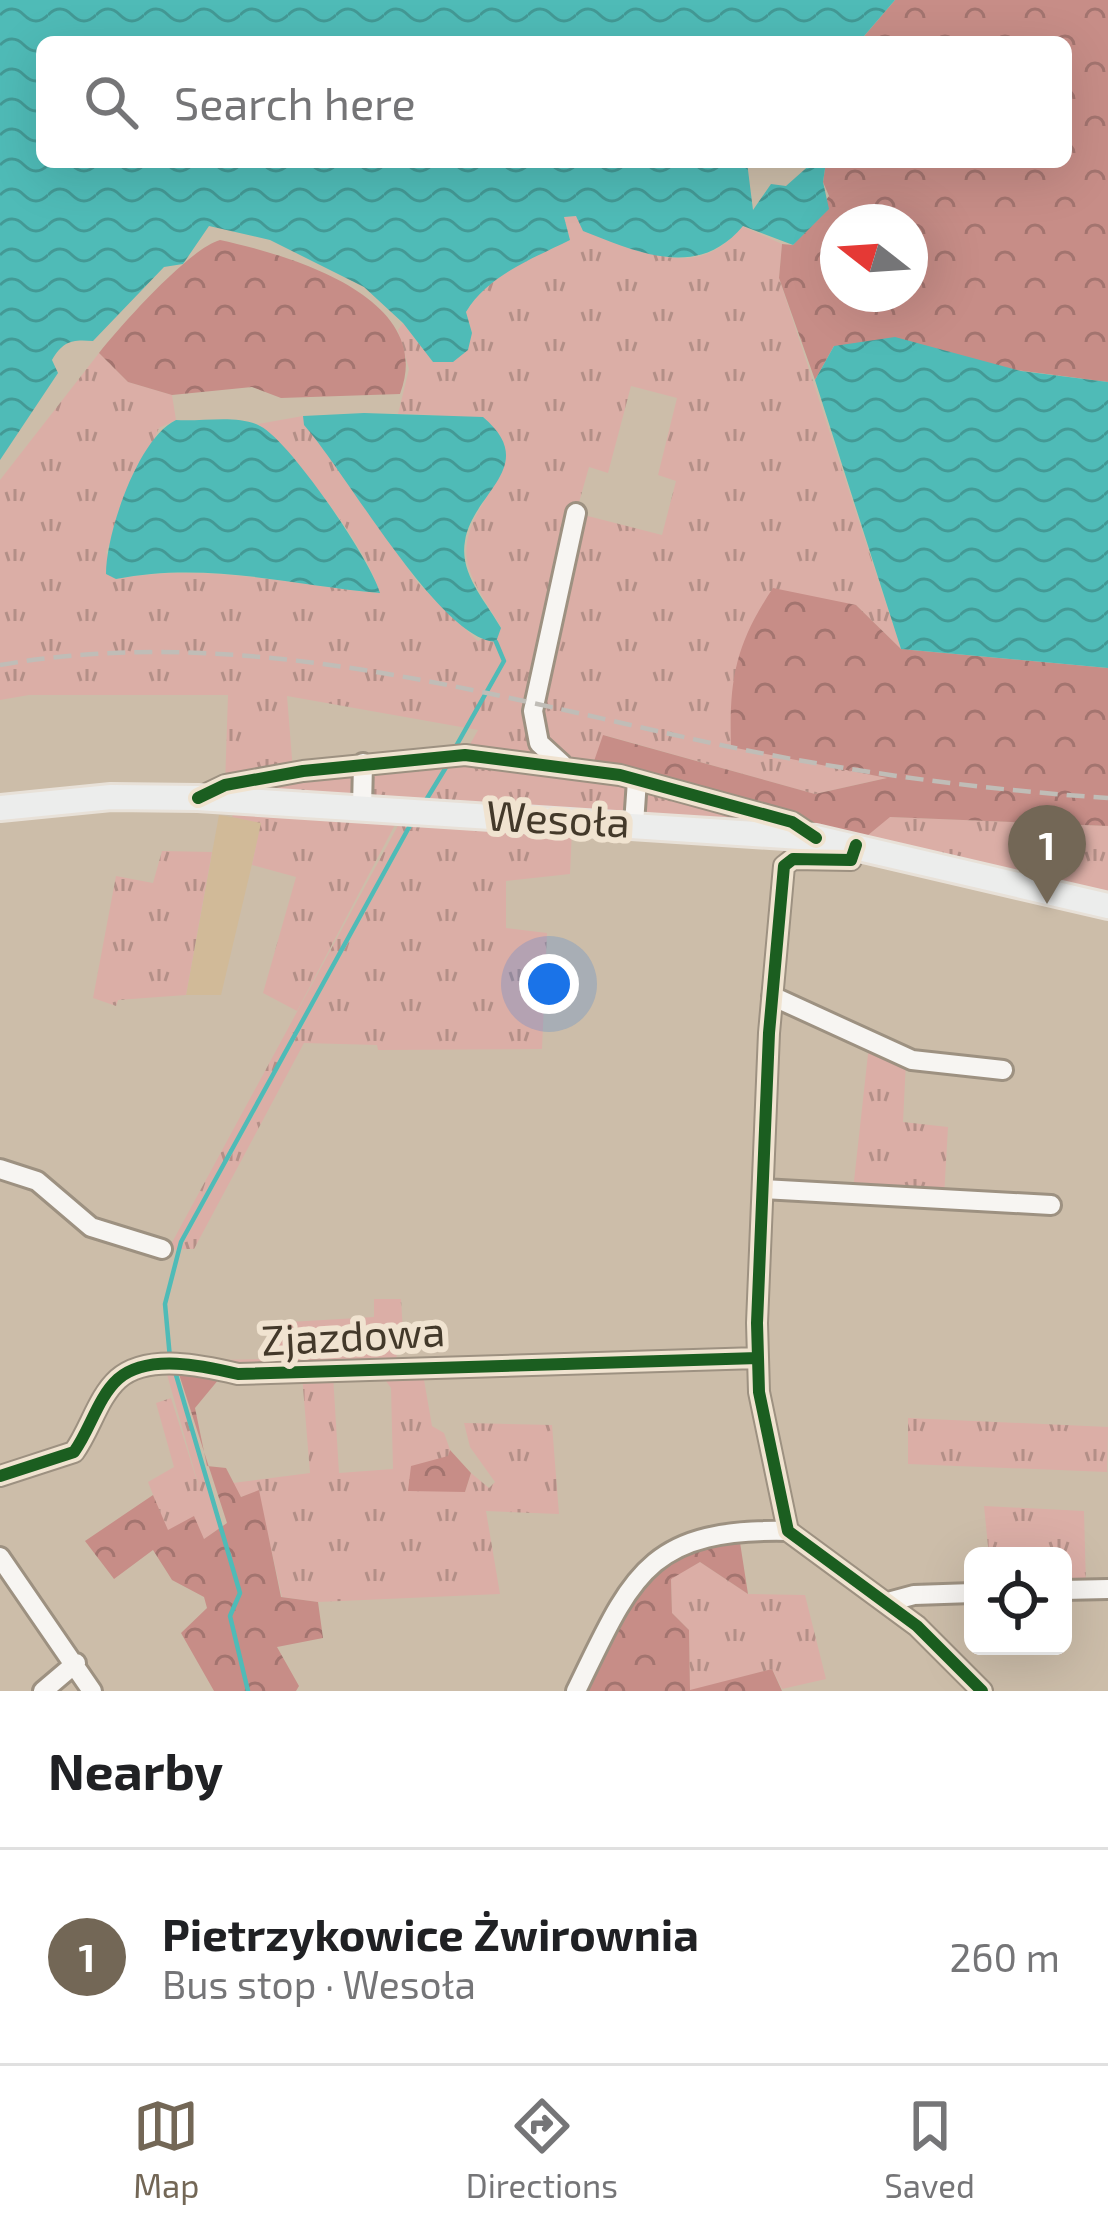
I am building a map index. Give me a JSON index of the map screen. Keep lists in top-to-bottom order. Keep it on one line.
{"streets":{"main road":["Wesoła"],"street":["Zjazdowa"]},"north":"left","page":{"search":"Search here","pins":"1","heading":"Nearby","list":[{"mark":"1","name":"Pietrzykowice Żwirownia","note":"Bus stop · Wesoła","value":"260 m"}],"nav":["Map","Directions","Saved"]}}
